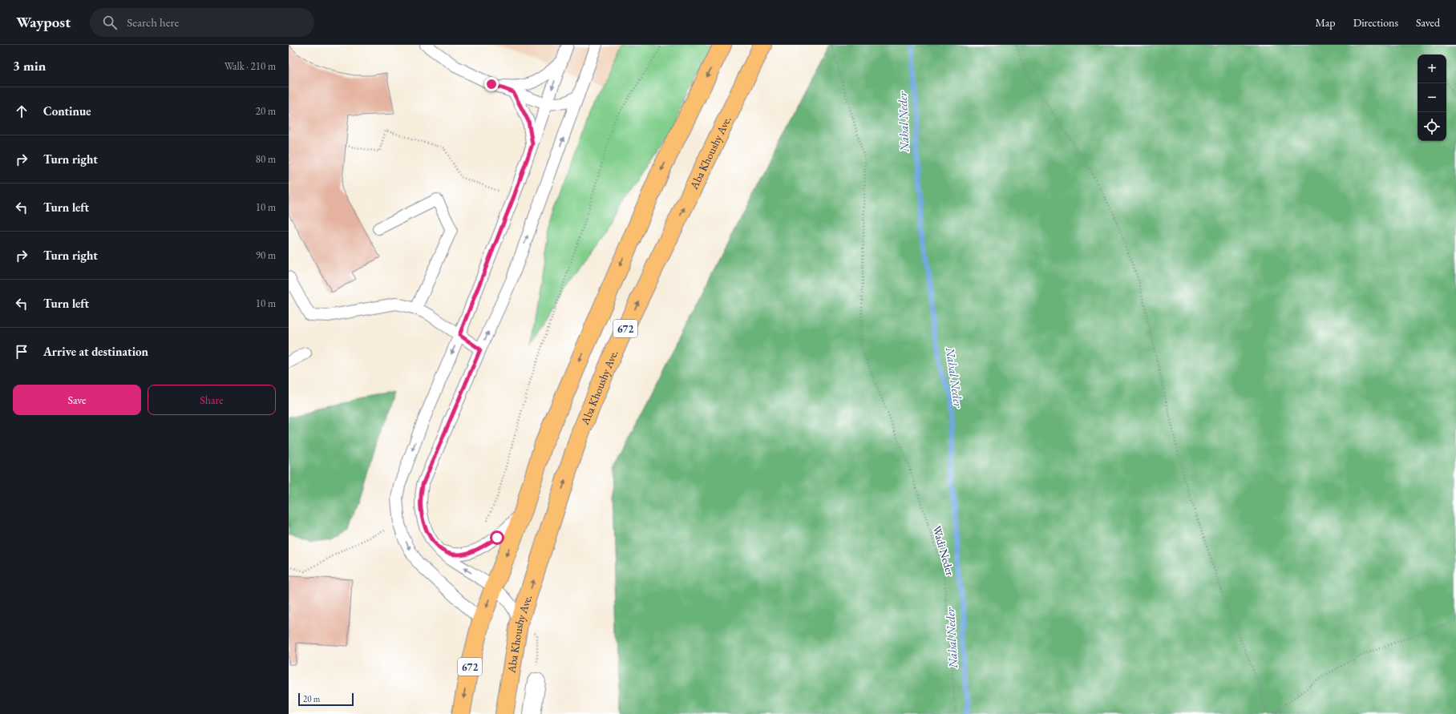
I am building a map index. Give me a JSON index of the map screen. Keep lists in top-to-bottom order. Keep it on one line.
{"streets":{"main road":["Aba Khoushy Ave.","672"],"path":["Wadi Neder"]},"water":["Nahal Neder"],"scale_bar":"20 m","page":{"header":"Waypost","search":"Search here","nav":["Map","Directions","Saved"],"heading":["3 min","Walk · 210 m"],"map_buttons":["+","−"],"list":[["Continue","20 m"],["Turn right","80 m"],["Turn left","10 m"],["Turn right","90 m"],["Turn left","10 m"],"Arrive at destination"],"buttons":["Save","Share"],"scale":"20 m"}}
